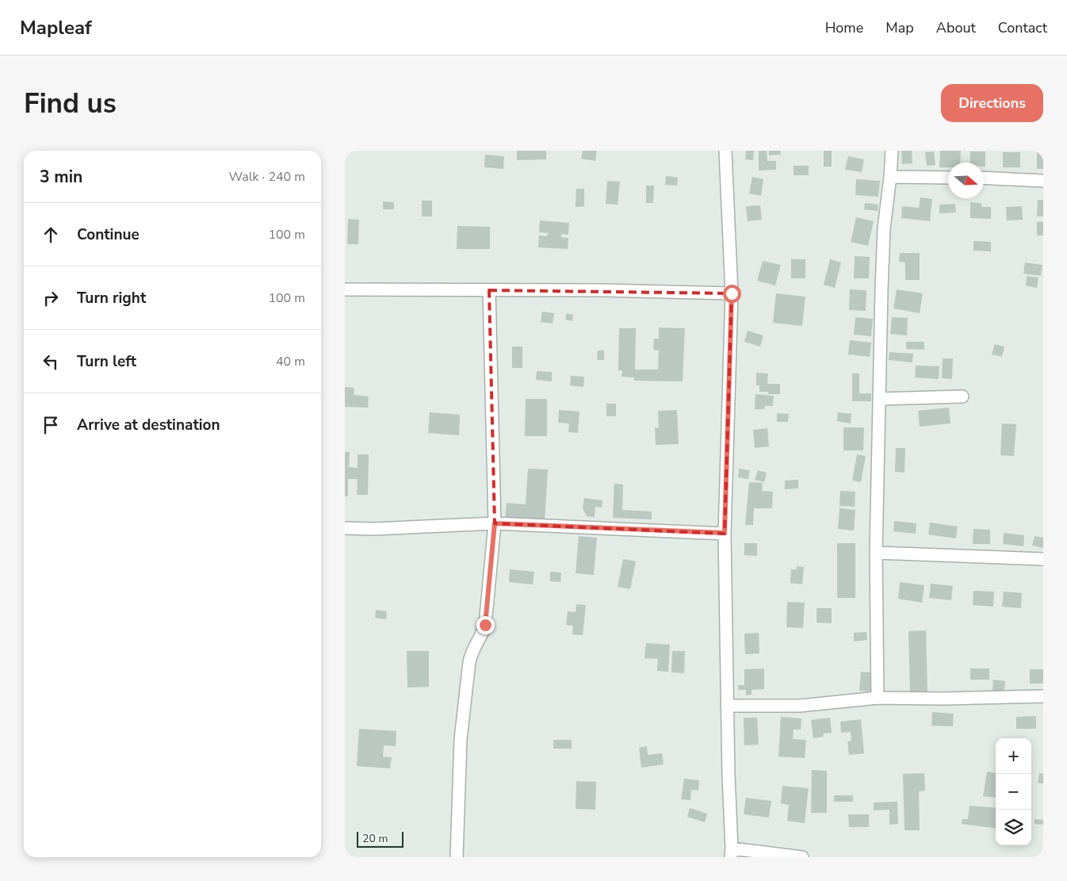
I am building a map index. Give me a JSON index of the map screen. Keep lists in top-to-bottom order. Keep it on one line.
{"scale_bar":"20 m","north":"right","page":{"header":"Mapleaf","nav":["Home","Map","About","Contact"],"buttons":"Directions","title":"Find us","heading":["3 min","Walk · 240 m"],"list":[["Continue","100 m"],["Turn right","100 m"],["Turn left","40 m"],"Arrive at destination"],"map_buttons":["+","−"],"scale":"20 m"}}
